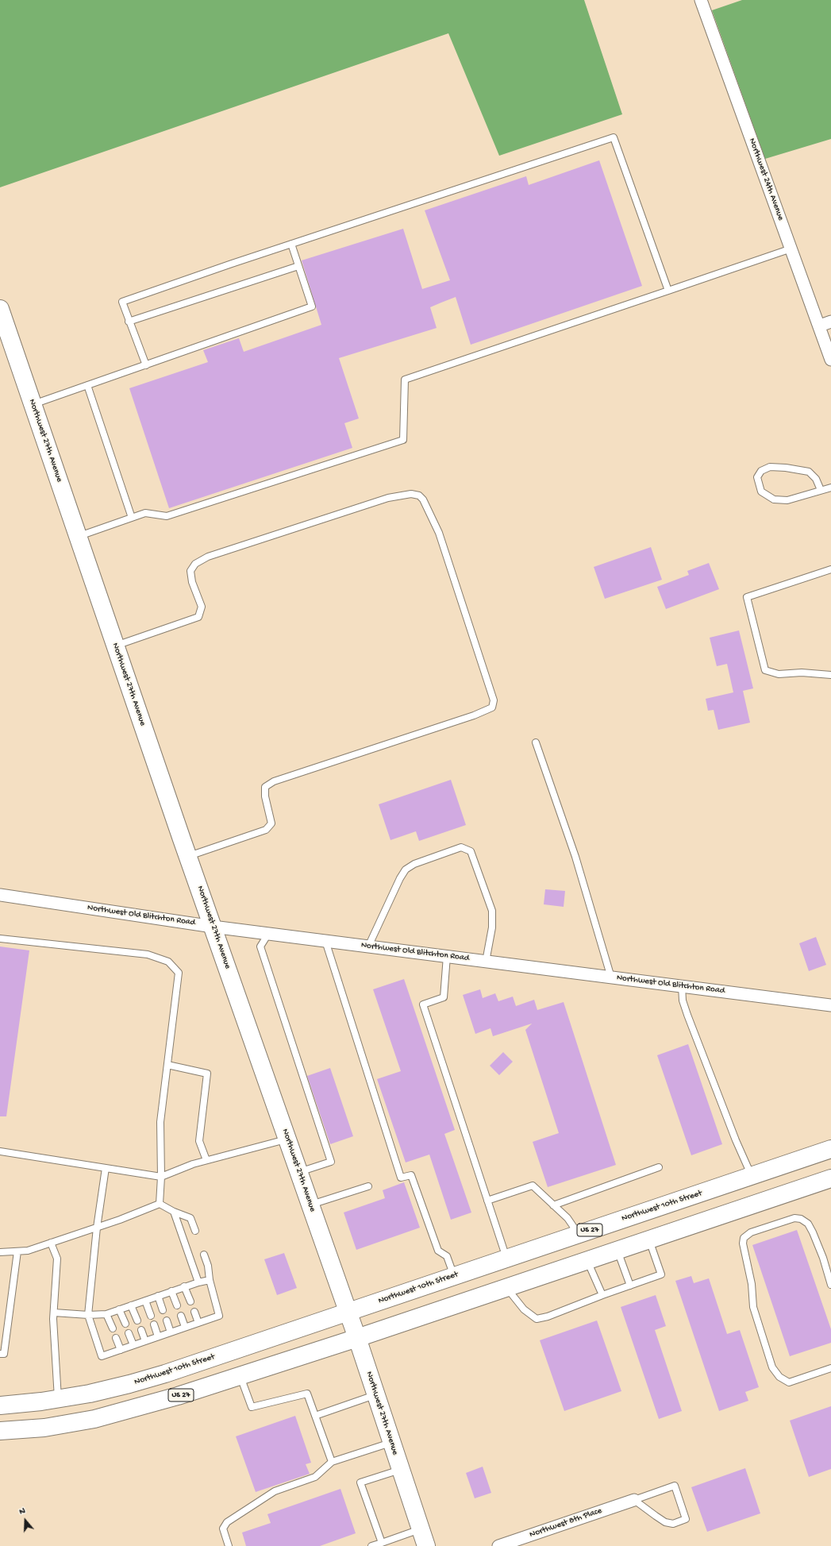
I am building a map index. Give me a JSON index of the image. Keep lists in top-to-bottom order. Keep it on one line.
{"streets":{"main road":["Northwest 27th Avenue","Northwest 10th Street","US 27"],"street":["Northwest 24th Avenue","Northwest Old Blitchton Road","Northwest 8th Place"]},"crossings":[["Northwest 27th Avenue","Northwest Old Blitchton Road"],["Northwest 27th Avenue","Northwest 10th Street"],["Northwest 27th Avenue","US 27"]],"north":"top"}
